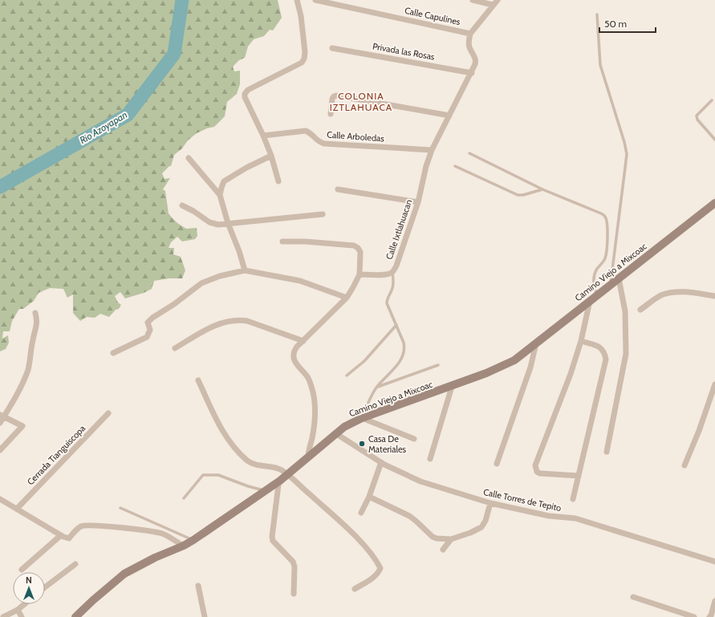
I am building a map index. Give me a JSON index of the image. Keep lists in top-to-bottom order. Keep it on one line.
{"streets":{"main road":["Camino Viejo a Mixcoac"],"street":["Calle Capulines","Privada las Rosas","Calle Arboledas","Calle Ixtlahuacan","Cerrada Tianguiscopa","Calle Torres de Tepito"]},"crossings":[["Calle Capulines","Calle Ixtlahuacan"],["Privada las Rosas","Calle Ixtlahuacan"],["Calle Arboledas","Calle Ixtlahuacan"],["Camino Viejo a Mixcoac","Calle Torres de Tepito"]],"districts":["COLONIA IZTLAHUACA"],"water":["Rio Azoyapan"],"places":["Casa De Materiales"],"scale_bar":"50 m","north":"top"}
